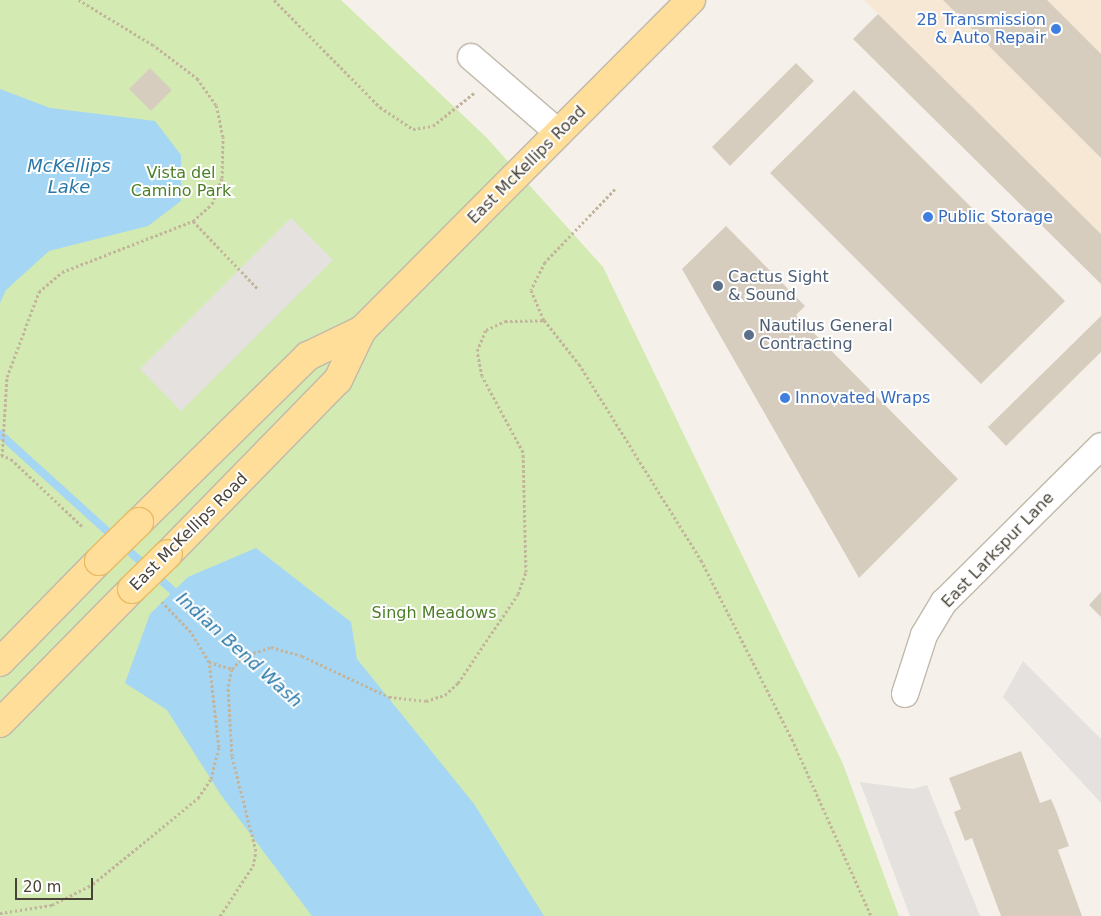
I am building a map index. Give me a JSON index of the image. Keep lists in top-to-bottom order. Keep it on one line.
{"streets":{"main road":["East McKellips Road"],"street":["East Larkspur Lane"]},"water":["McKellips Lake","Indian Bend Wash"],"parks":["Vista del Camino Park","Singh Meadows"],"places":["2B Transmission & Auto Repair","Public Storage","Cactus Sight & Sound","Nautilus General Contracting","Innovated Wraps"],"scale_bar":"20 m"}
